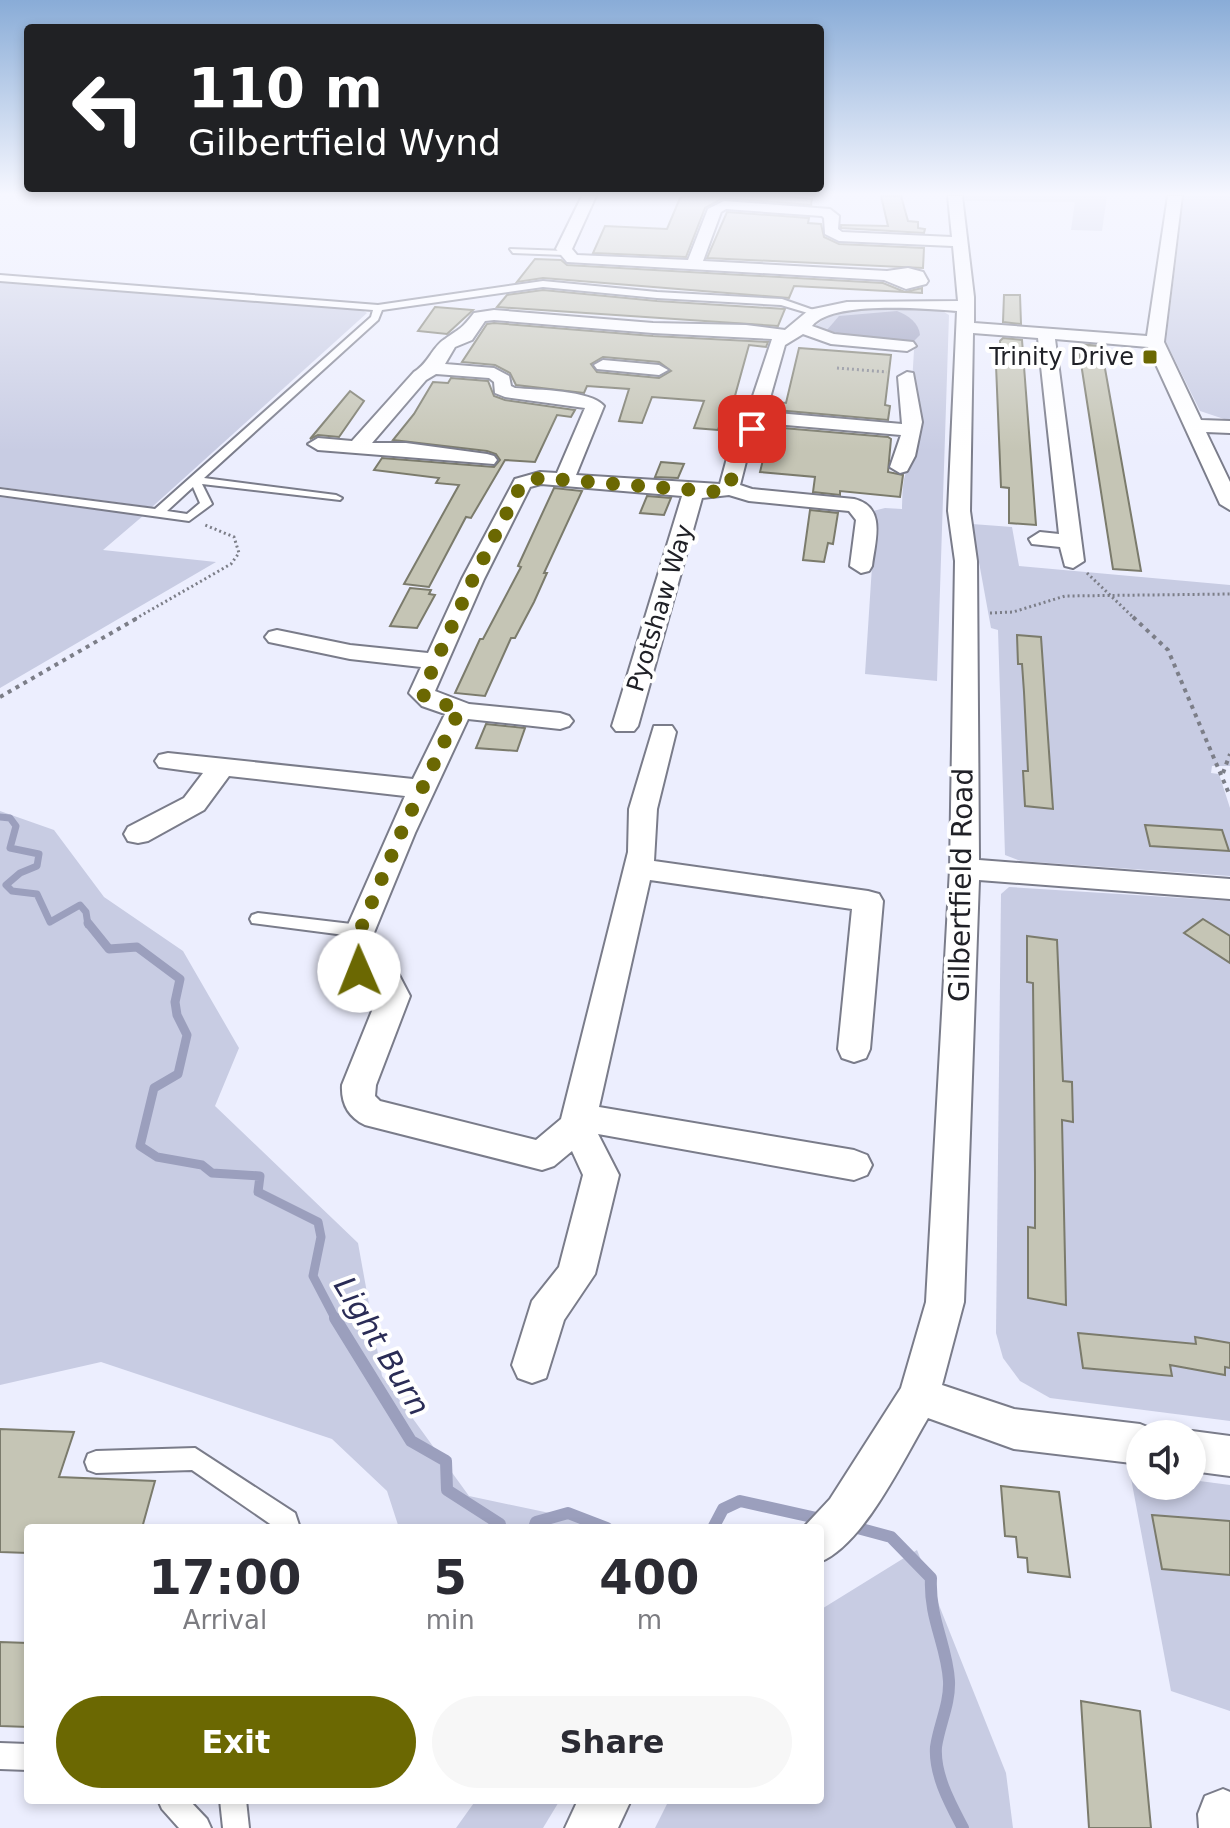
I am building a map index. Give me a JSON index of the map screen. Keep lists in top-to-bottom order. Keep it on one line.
{"streets":{"street":["Pyotshaw Way","Gilbertfield Road"]},"water":["Light Burn"],"places":{"transit":["Trinity Drive"]},"page":{"turn":["110 m","Gilbertfield Wynd"],"eta":["17:00","Arrival","5","min","400","m"],"buttons":["Exit","Share"]}}
